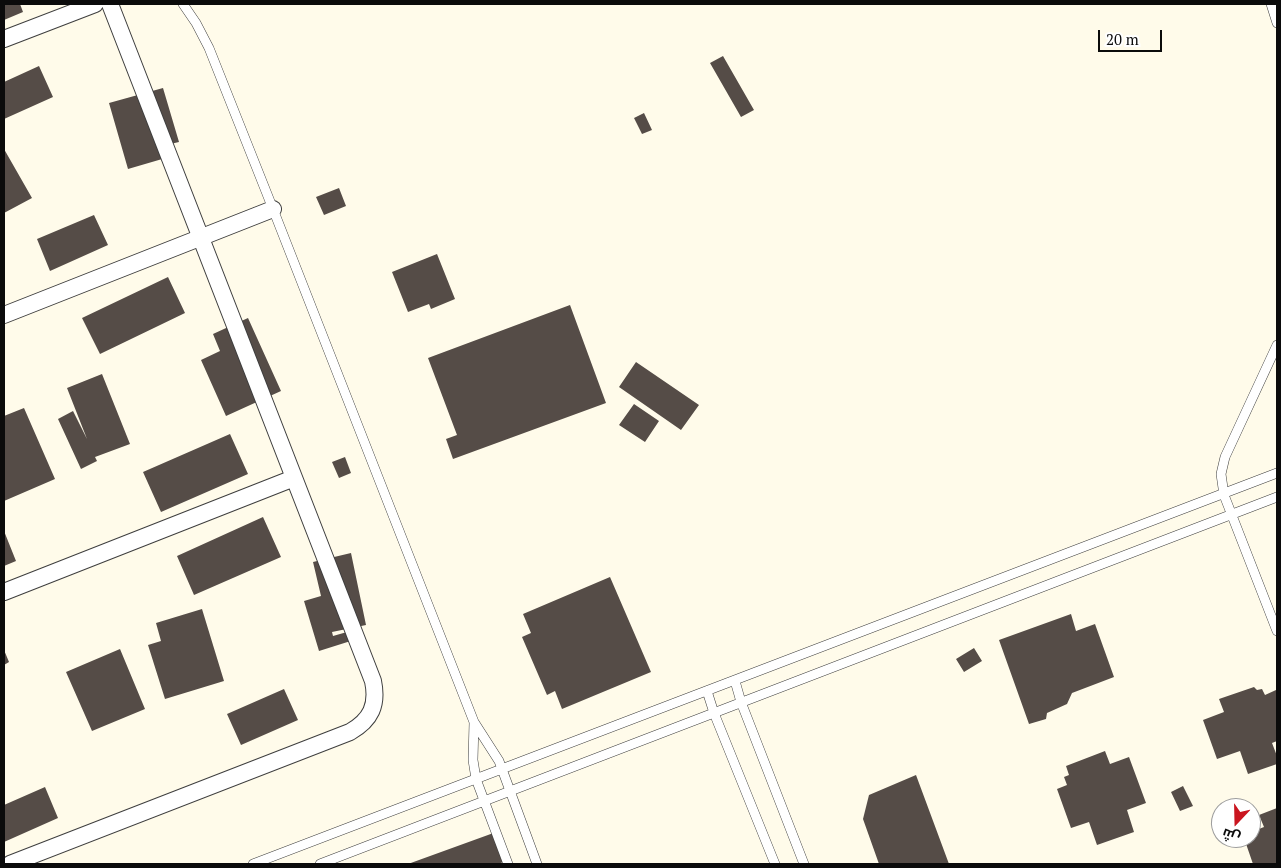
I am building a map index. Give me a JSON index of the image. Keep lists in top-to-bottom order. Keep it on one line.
{"scale_bar":"20 m","north":"bottom"}
